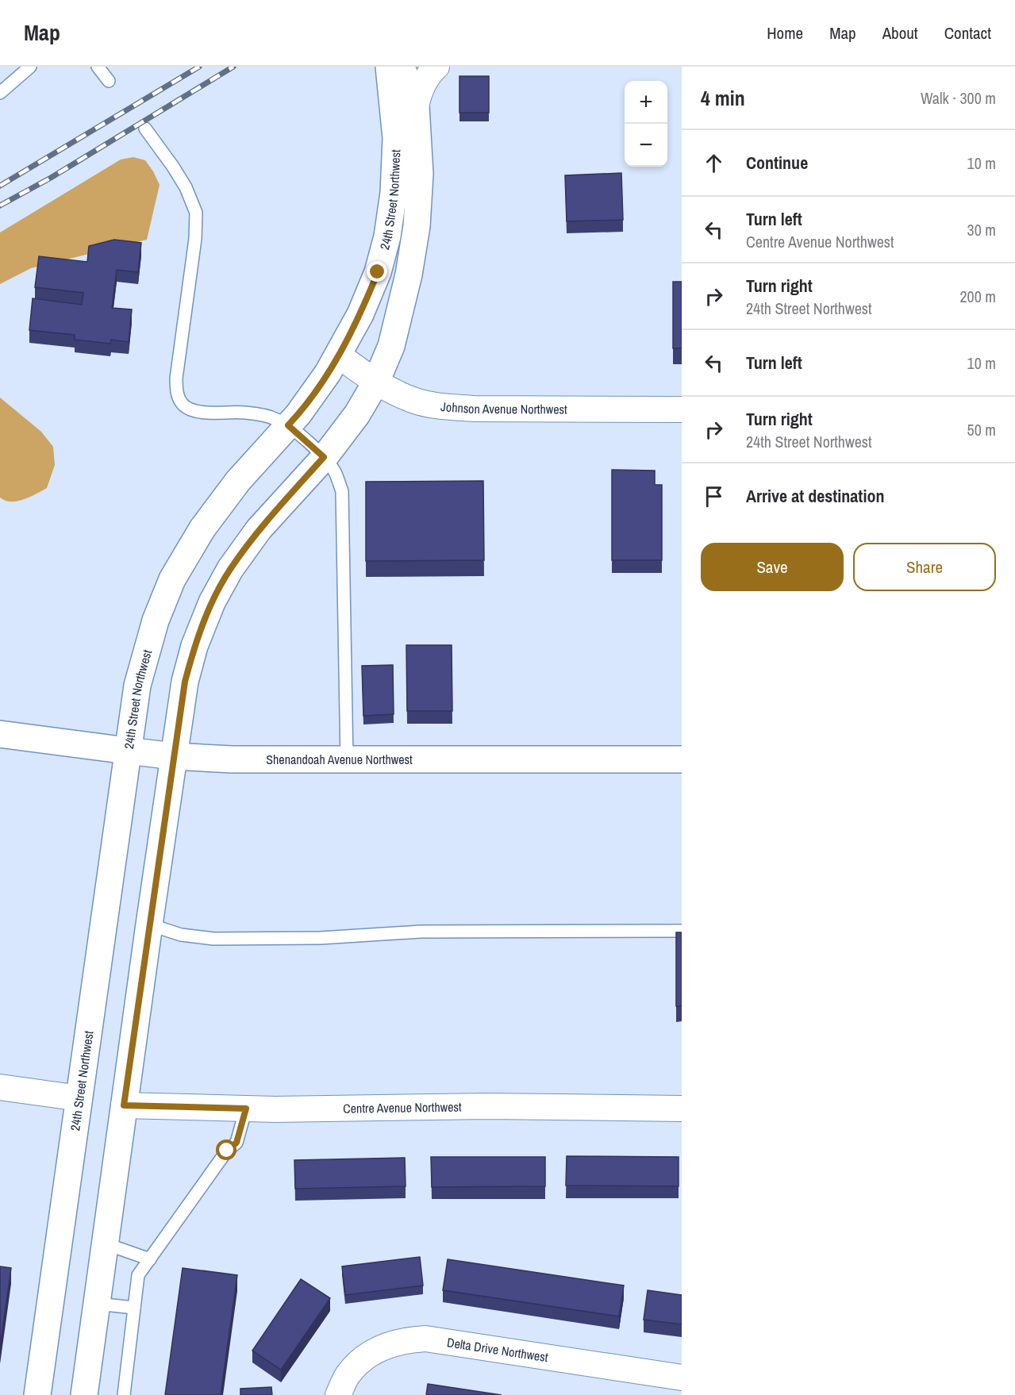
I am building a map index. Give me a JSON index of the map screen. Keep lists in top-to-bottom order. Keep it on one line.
{"streets":{"main road":["24th Street Northwest","Shenandoah Avenue Northwest"],"street":["Johnson Avenue Northwest","Centre Avenue Northwest","Delta Drive Northwest"]},"crossings":[["24th Street Northwest","Johnson Avenue Northwest"],["24th Street Northwest","Shenandoah Avenue Northwest"],["24th Street Northwest","Centre Avenue Northwest"]],"page":{"header":"Map","nav":["Home","Map","About","Contact"],"heading":["4 min","Walk · 300 m"],"map_buttons":["+","−"],"list":[["Continue","10 m"],["Turn left","Centre Avenue Northwest","30 m"],["Turn right","24th Street Northwest","200 m"],["Turn left","10 m"],["Turn right","24th Street Northwest","50 m"],"Arrive at destination"],"buttons":["Save","Share"]}}
